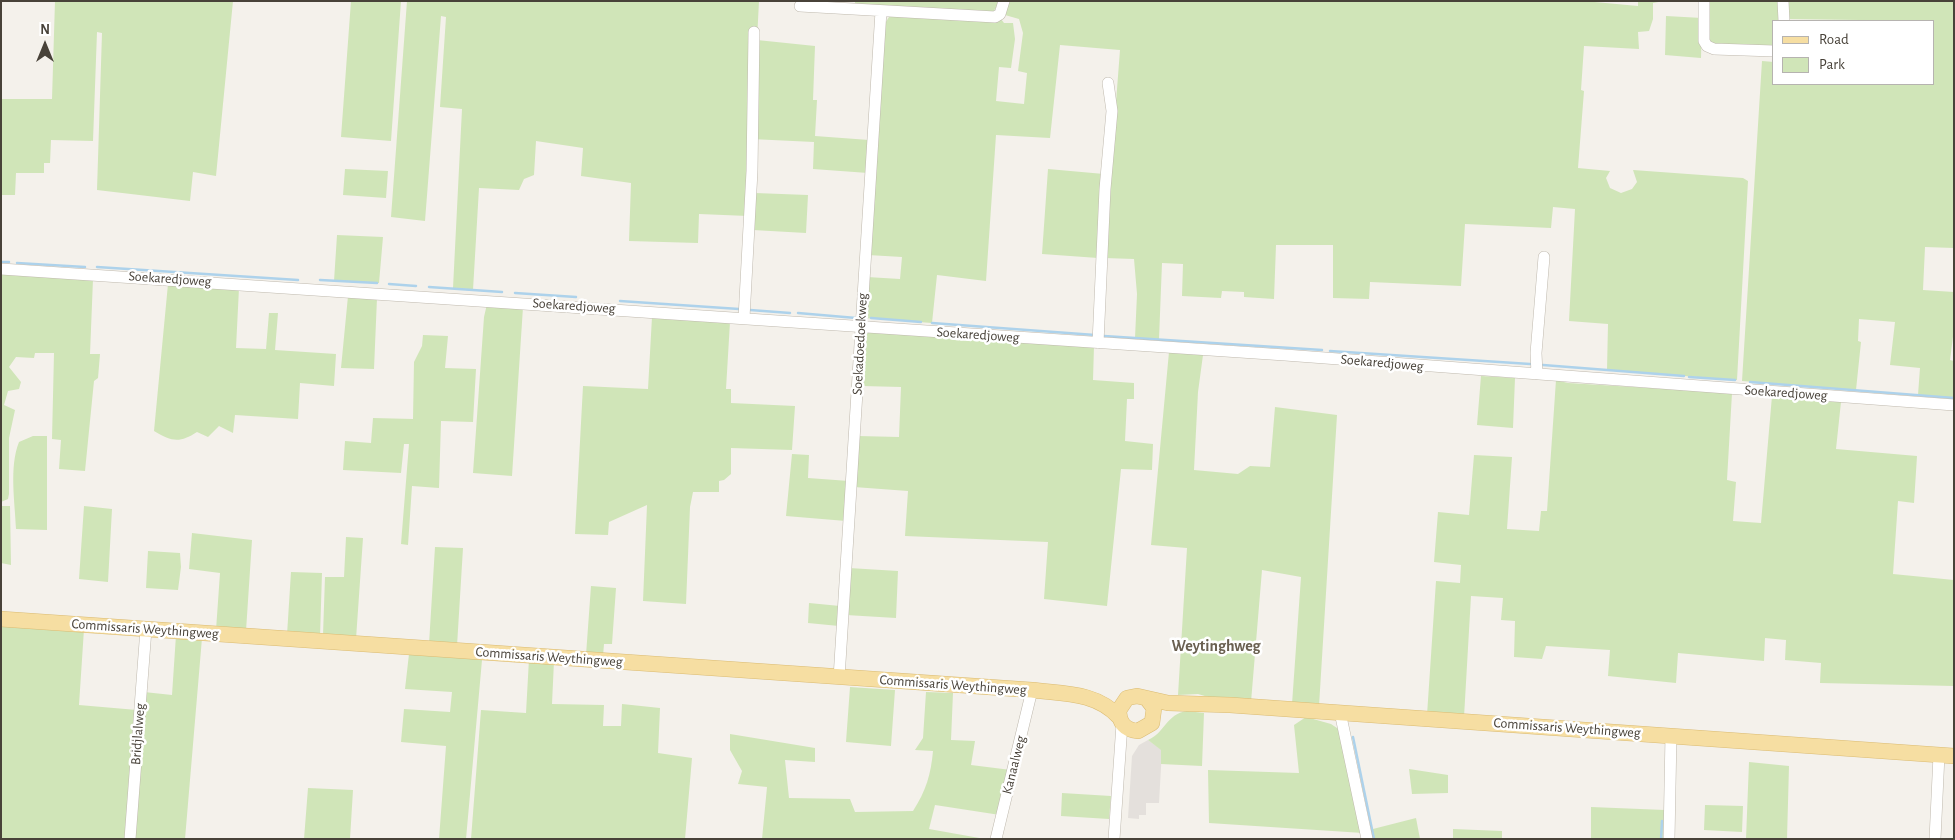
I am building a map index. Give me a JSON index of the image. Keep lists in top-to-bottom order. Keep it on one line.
{"streets":{"main road":["Commissaris Weythingweg"],"street":["Soekaredjoweg","Soekadoedoekweg","Bridjlalweg","Kanaalweg"]},"crossings":[["Soekaredjoweg","Soekadoedoekweg"],["Soekadoedoekweg","Commissaris Weythingweg"],["Commissaris Weythingweg","Bridjlalweg"],["Commissaris Weythingweg","Kanaalweg"]],"districts":["Weytinghweg"],"legend":["Road","Park"],"north":"top"}
